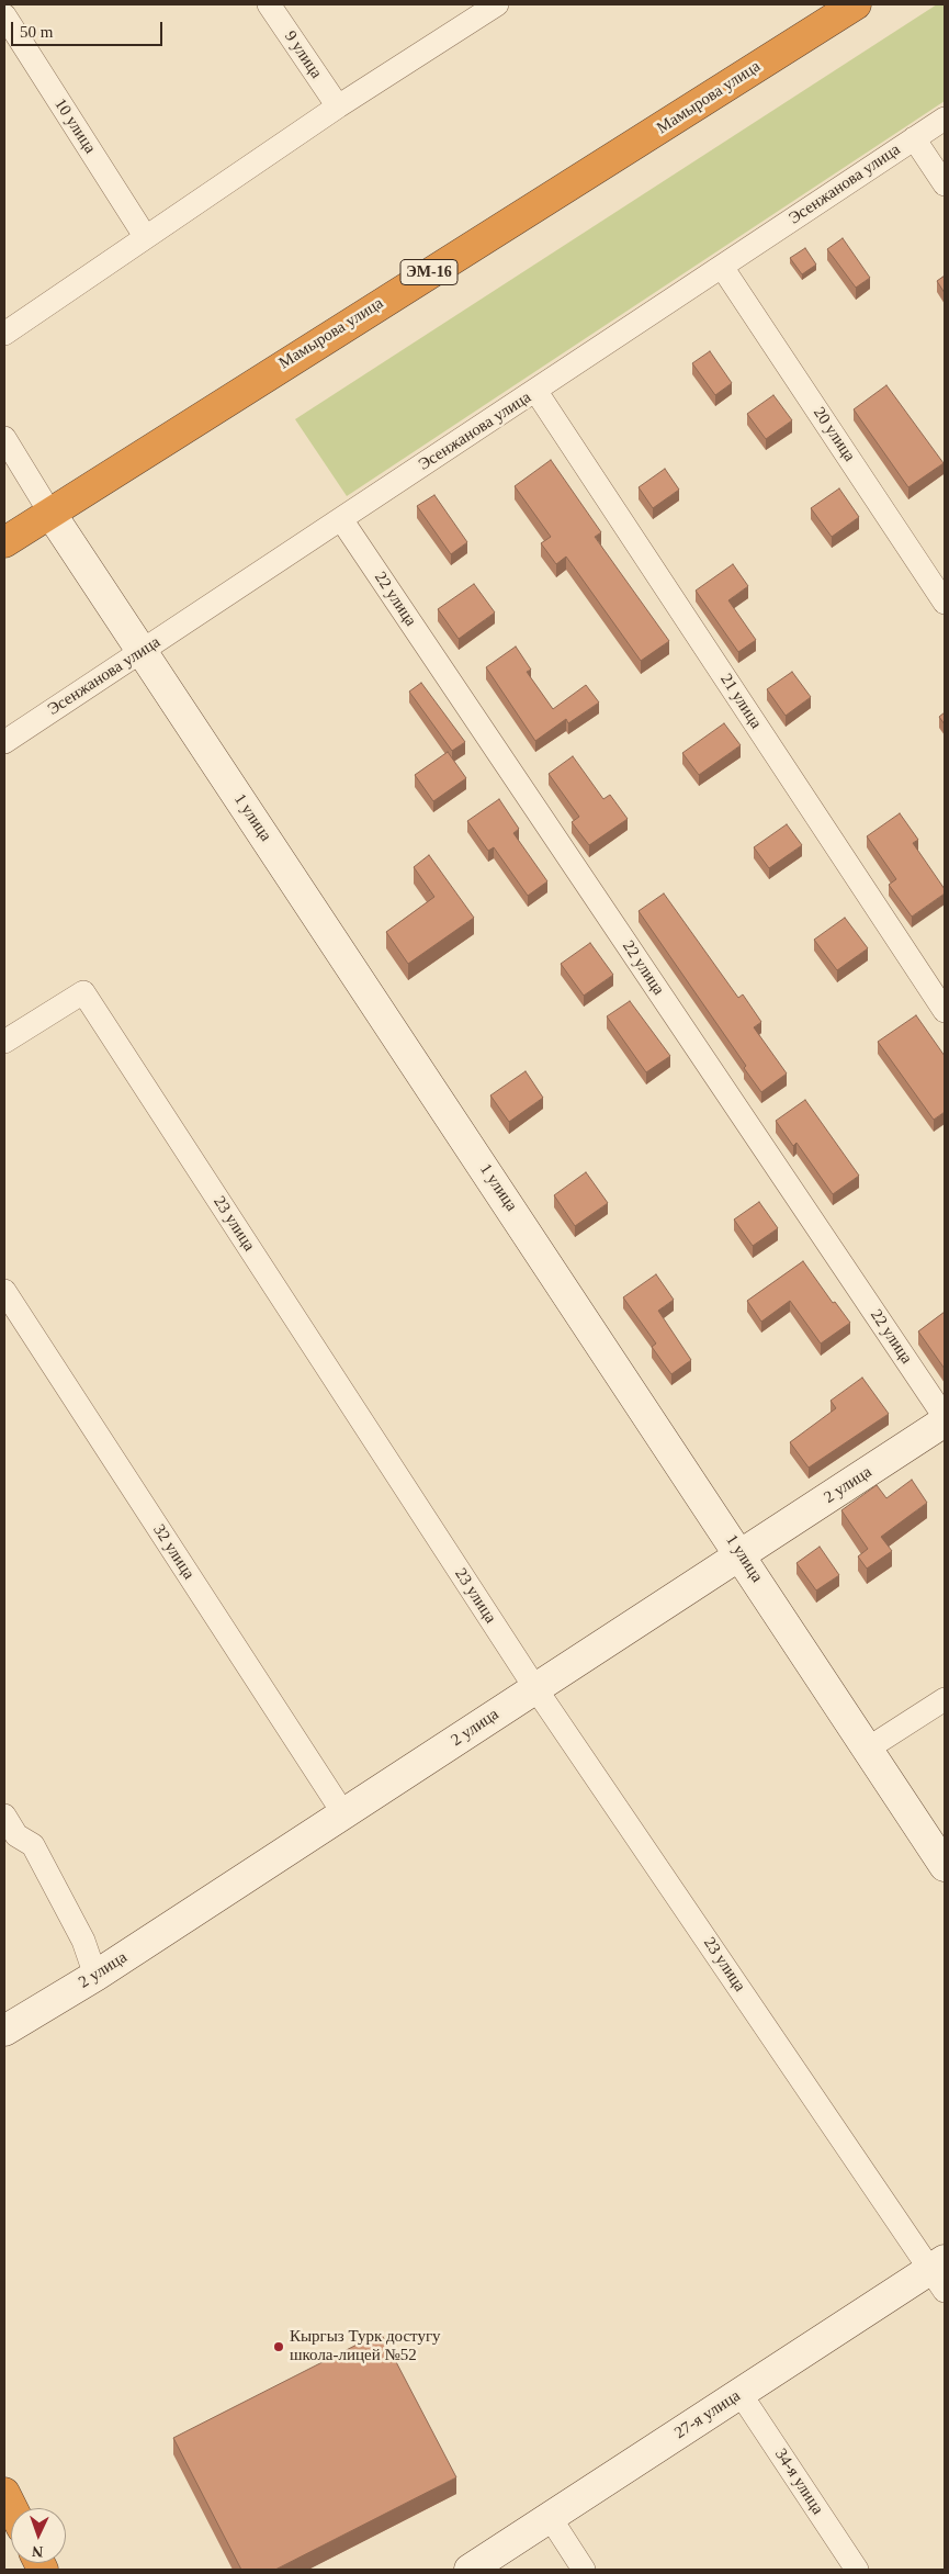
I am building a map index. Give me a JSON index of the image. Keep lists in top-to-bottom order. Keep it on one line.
{"streets":{"highway":["Мамырова улица","ЭМ-16"],"street":["9 улица","10 улица","Эсенжанова улица","20 улица","22 улица","21 улица","1 улица","23 улица","2 улица","32 улица","27-я улица","34-я улица"]},"crossings":[["Мамырова улица","1 улица"],["Эсенжанова улица","20 улица"],["Эсенжанова улица","22 улица"],["Эсенжанова улица","21 улица"],["Эсенжанова улица","1 улица"],["1 улица","2 улица"],["23 улица","2 улица"],["23 улица","27-я улица"],["2 улица","32 улица"],["27-я улица","34-я улица"]],"places":["Кыргыз Турк достугу школа-лицей №52"],"scale_bar":"50 m","north":"bottom"}
